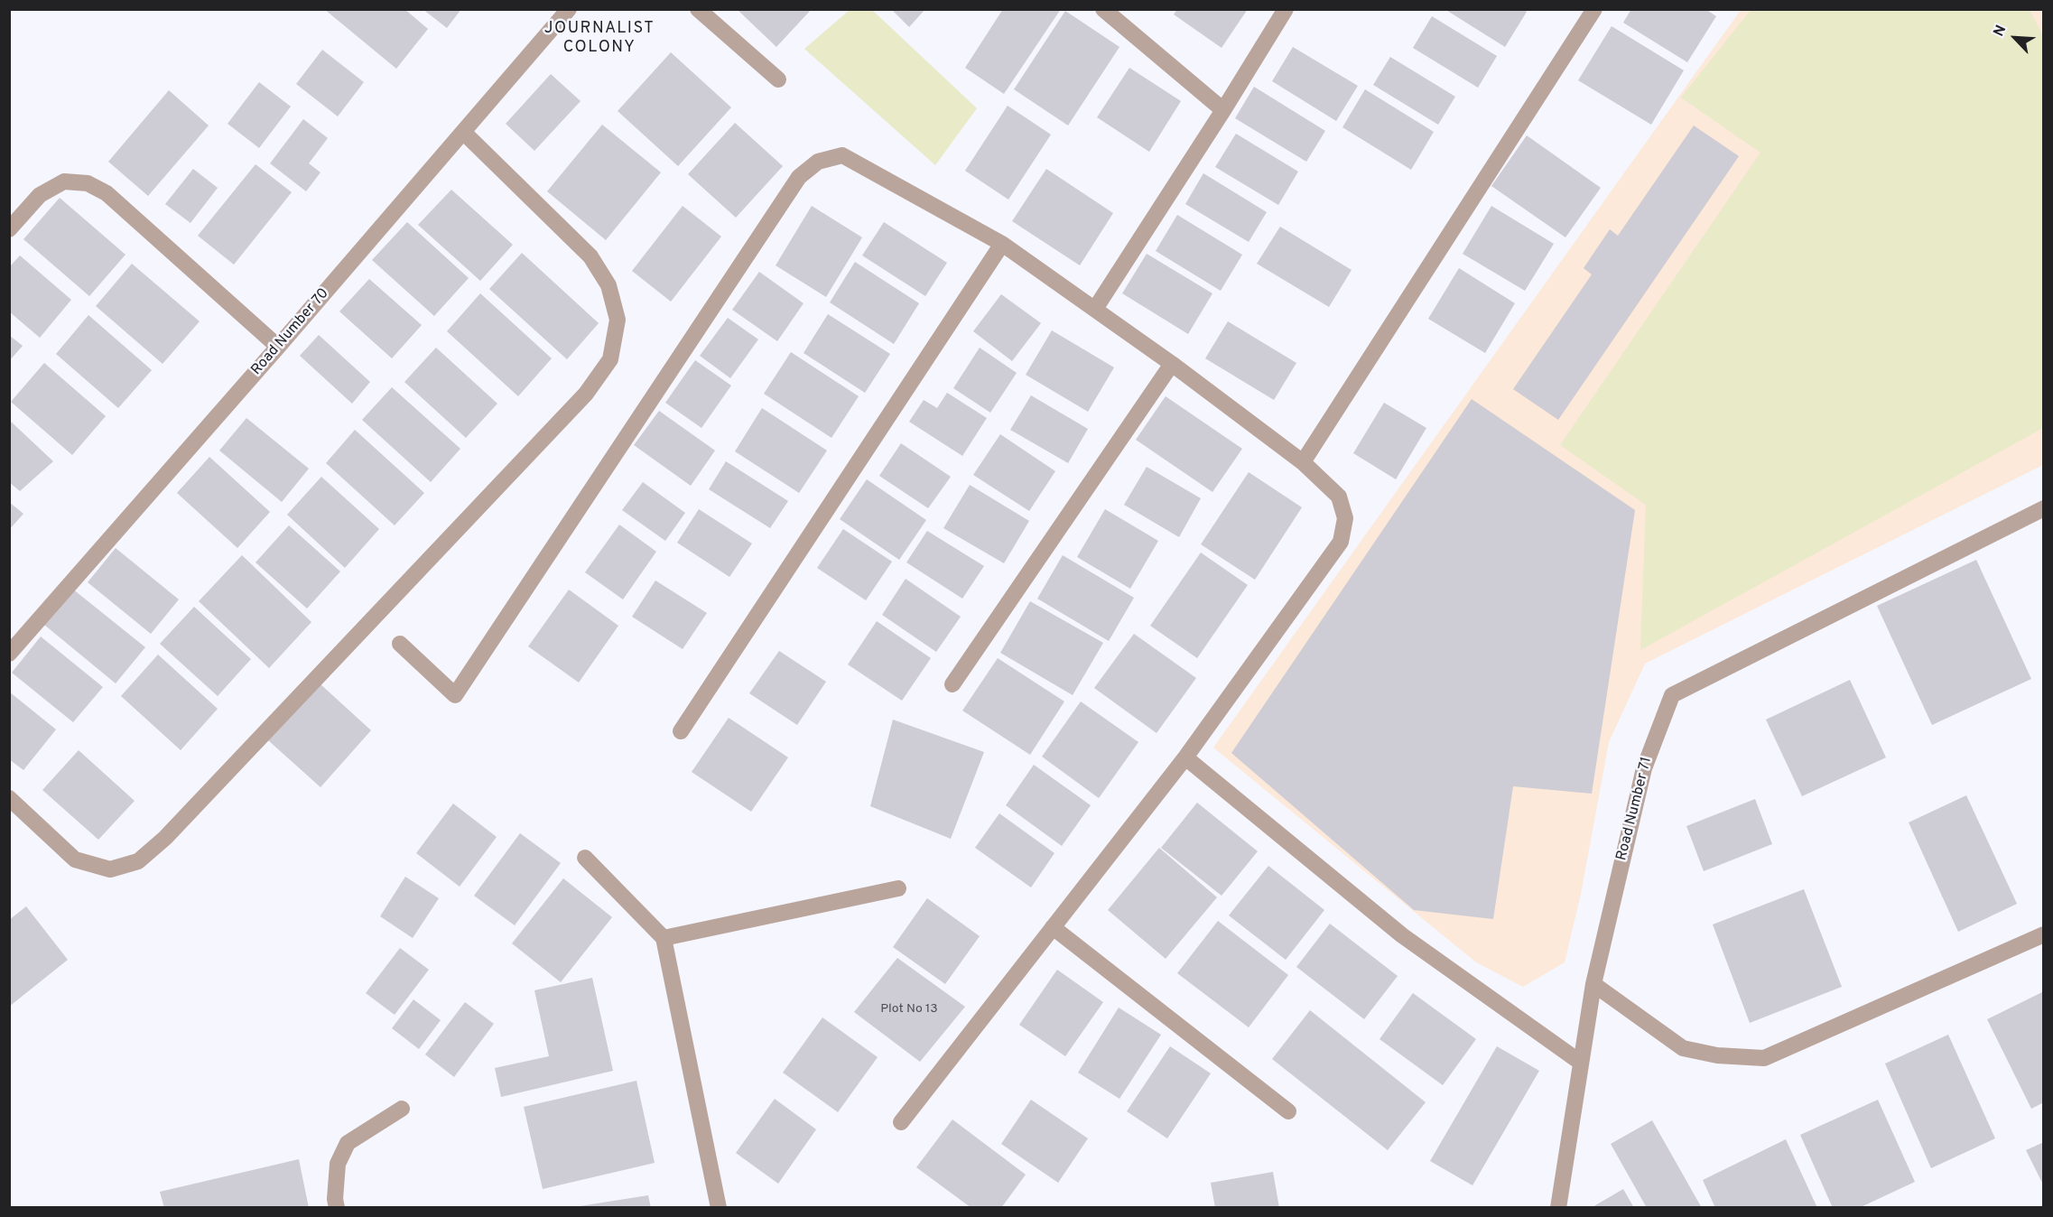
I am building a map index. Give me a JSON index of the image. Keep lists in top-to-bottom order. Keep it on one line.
{"streets":{"street":["Road Number 70","Road Number 71"]},"districts":["JOURNALIST COLONY"],"house_numbers":["Plot No 13"],"north":"top left"}
